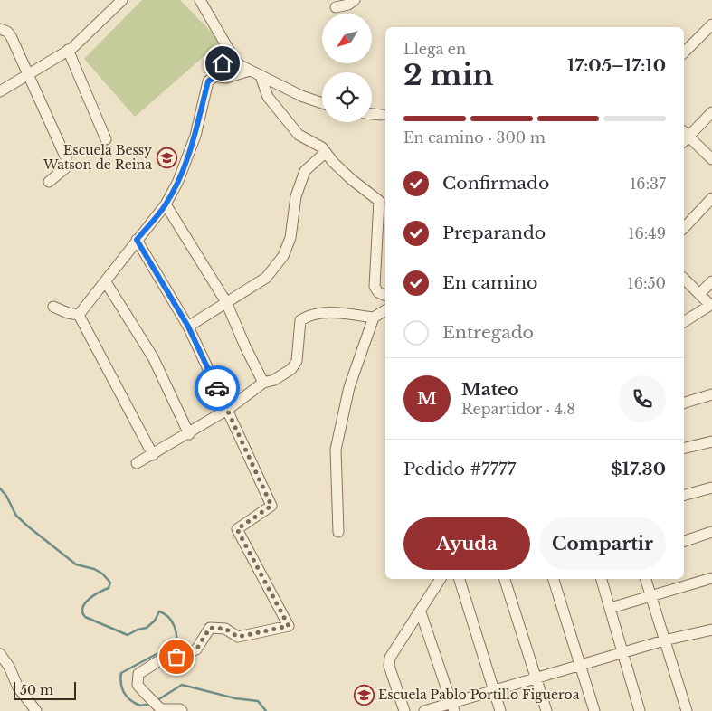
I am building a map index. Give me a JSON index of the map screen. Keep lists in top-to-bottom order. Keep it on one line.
{"places":{"school or university":["Escuela Bessy Watson de Reina","Escuela Pablo Portillo Figueroa"]},"scale_bar":"50 m","north":"bottom left","page":{"heading":["2 min","Llega en","17:05–17:10"],"panel":["Mateo","Repartidor · 4.8","Pedido #7777","$17.30"],"bar":"En camino · 300 m","list":[["Confirmado","16:37"],["Preparando","16:49"],["En camino","16:50"],"Entregado"],"round":"M","buttons":["Ayuda","Compartir"],"scale":"50 m"}}
